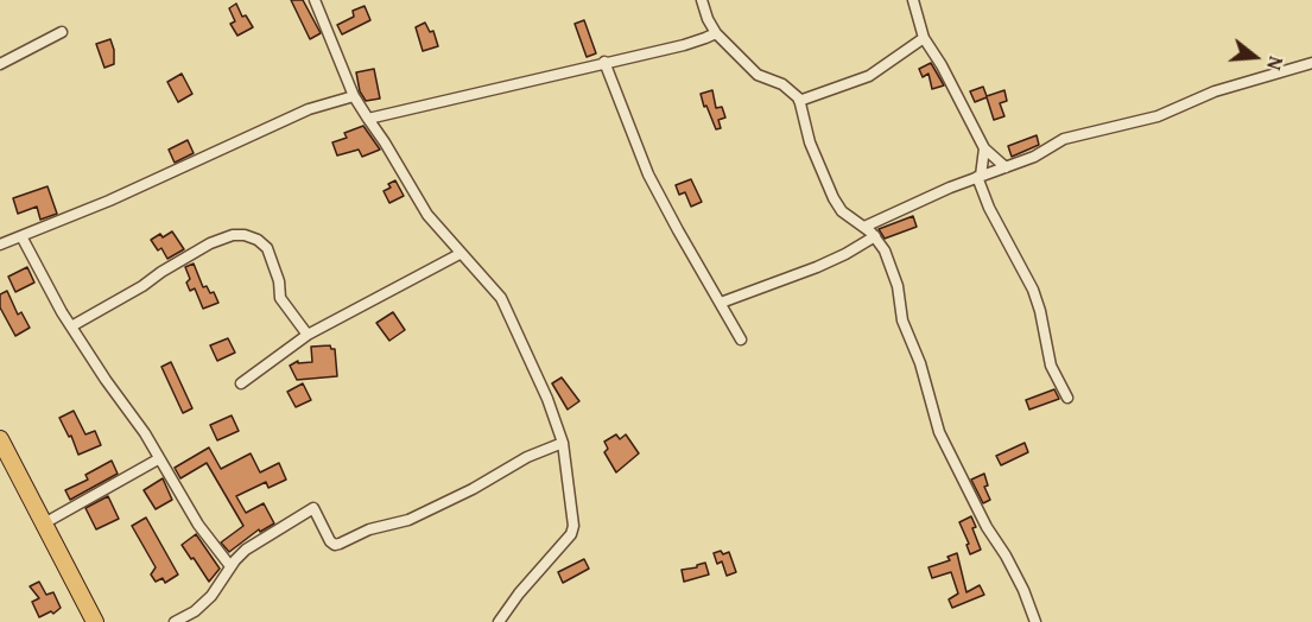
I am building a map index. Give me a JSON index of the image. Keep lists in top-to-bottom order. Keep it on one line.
{"north":"right"}
